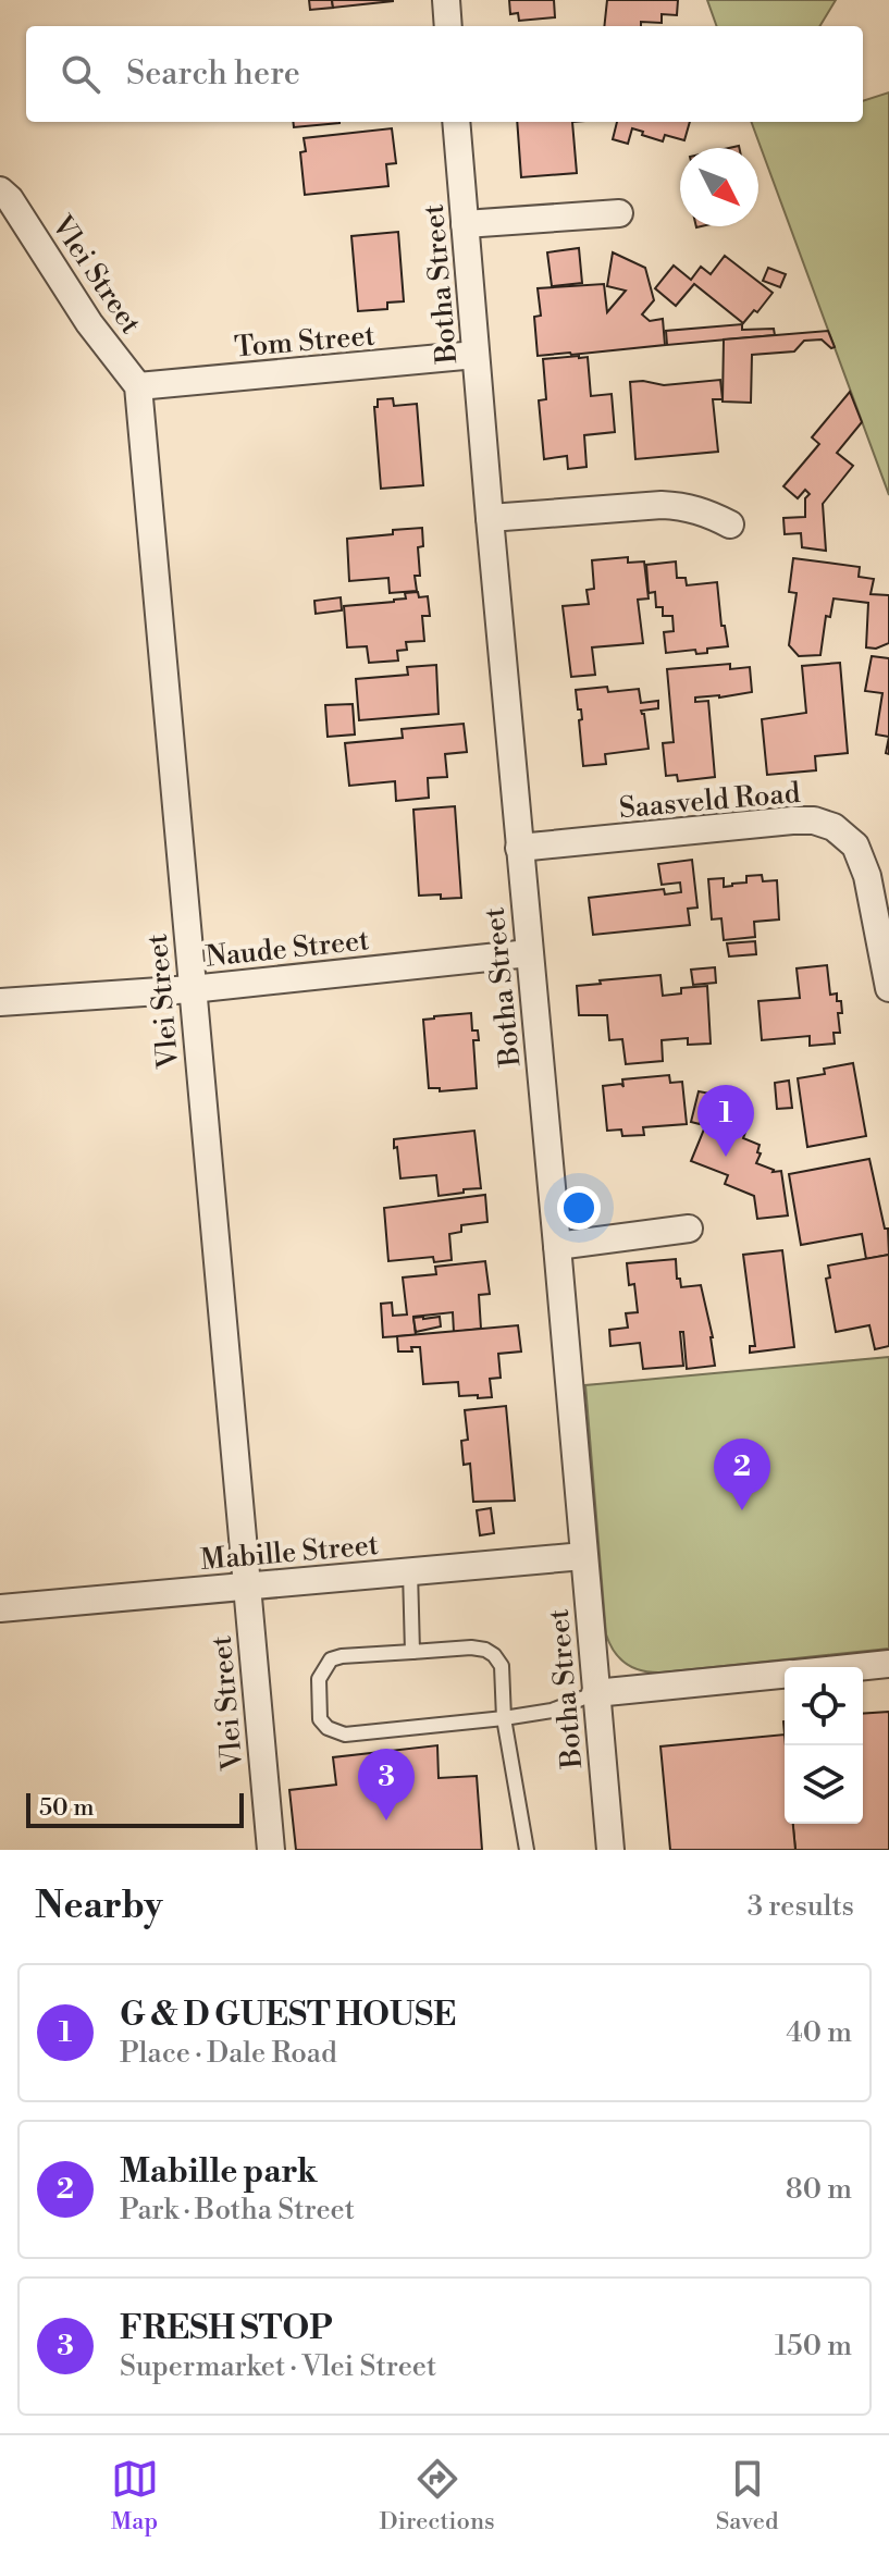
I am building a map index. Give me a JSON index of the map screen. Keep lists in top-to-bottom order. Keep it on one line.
{"streets":{"street":["Vlei Street","Botha Street","Tom Street","Saasveld Road","Naude Street","Mabille Street"]},"crossings":[["Vlei Street","Tom Street"],["Vlei Street","Naude Street"],["Vlei Street","Mabille Street"],["Botha Street","Tom Street"],["Botha Street","Saasveld Road"],["Botha Street","Naude Street"],["Botha Street","Mabille Street"]],"scale_bar":"50 m","north":"bottom right","page":{"search":"Search here","pins":["1","2","3"],"scale":"50 m","heading":["Nearby","3 results"],"list":[{"mark":"1","name":"G & D GUEST HOUSE","note":"Place · Dale Road","value":"40 m"},{"mark":"2","name":"Mabille park","note":"Park · Botha Street","value":"80 m"},{"mark":"3","name":"FRESH STOP","note":"Supermarket · Vlei Street","value":"150 m"}],"nav":["Map","Directions","Saved"]}}
